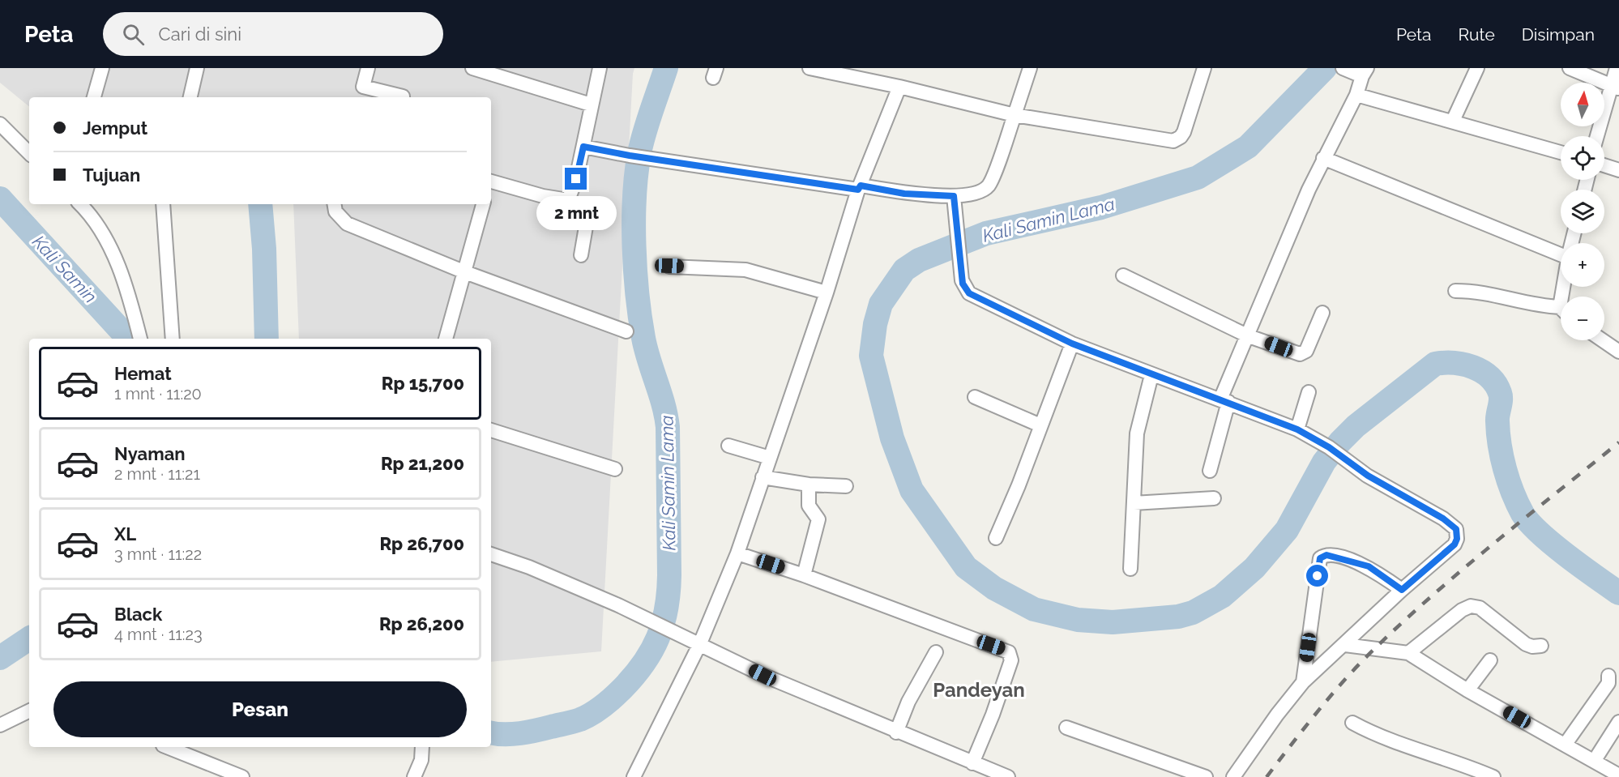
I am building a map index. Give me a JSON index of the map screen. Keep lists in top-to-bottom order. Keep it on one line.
{"districts":["Pandeyan"],"water":["Kali Samin Lama","Kali Samin"],"north":"top","page":{"header":"Peta","search":"Cari di sini","nav":["Peta","Rute","Disimpan"],"map_buttons":["+","−"],"banner":["Jemput","Tujuan"],"bubble":"2 mnt","list":[{"name":"Hemat","note":"1 mnt · 11:20","value":"Rp 15,700"},{"name":"Nyaman","note":"2 mnt · 11:21","value":"Rp 21,200"},{"name":"XL","note":"3 mnt · 11:22","value":"Rp 26,700"},{"name":"Black","note":"4 mnt · 11:23","value":"Rp 26,200"}],"buttons":"Pesan"}}
